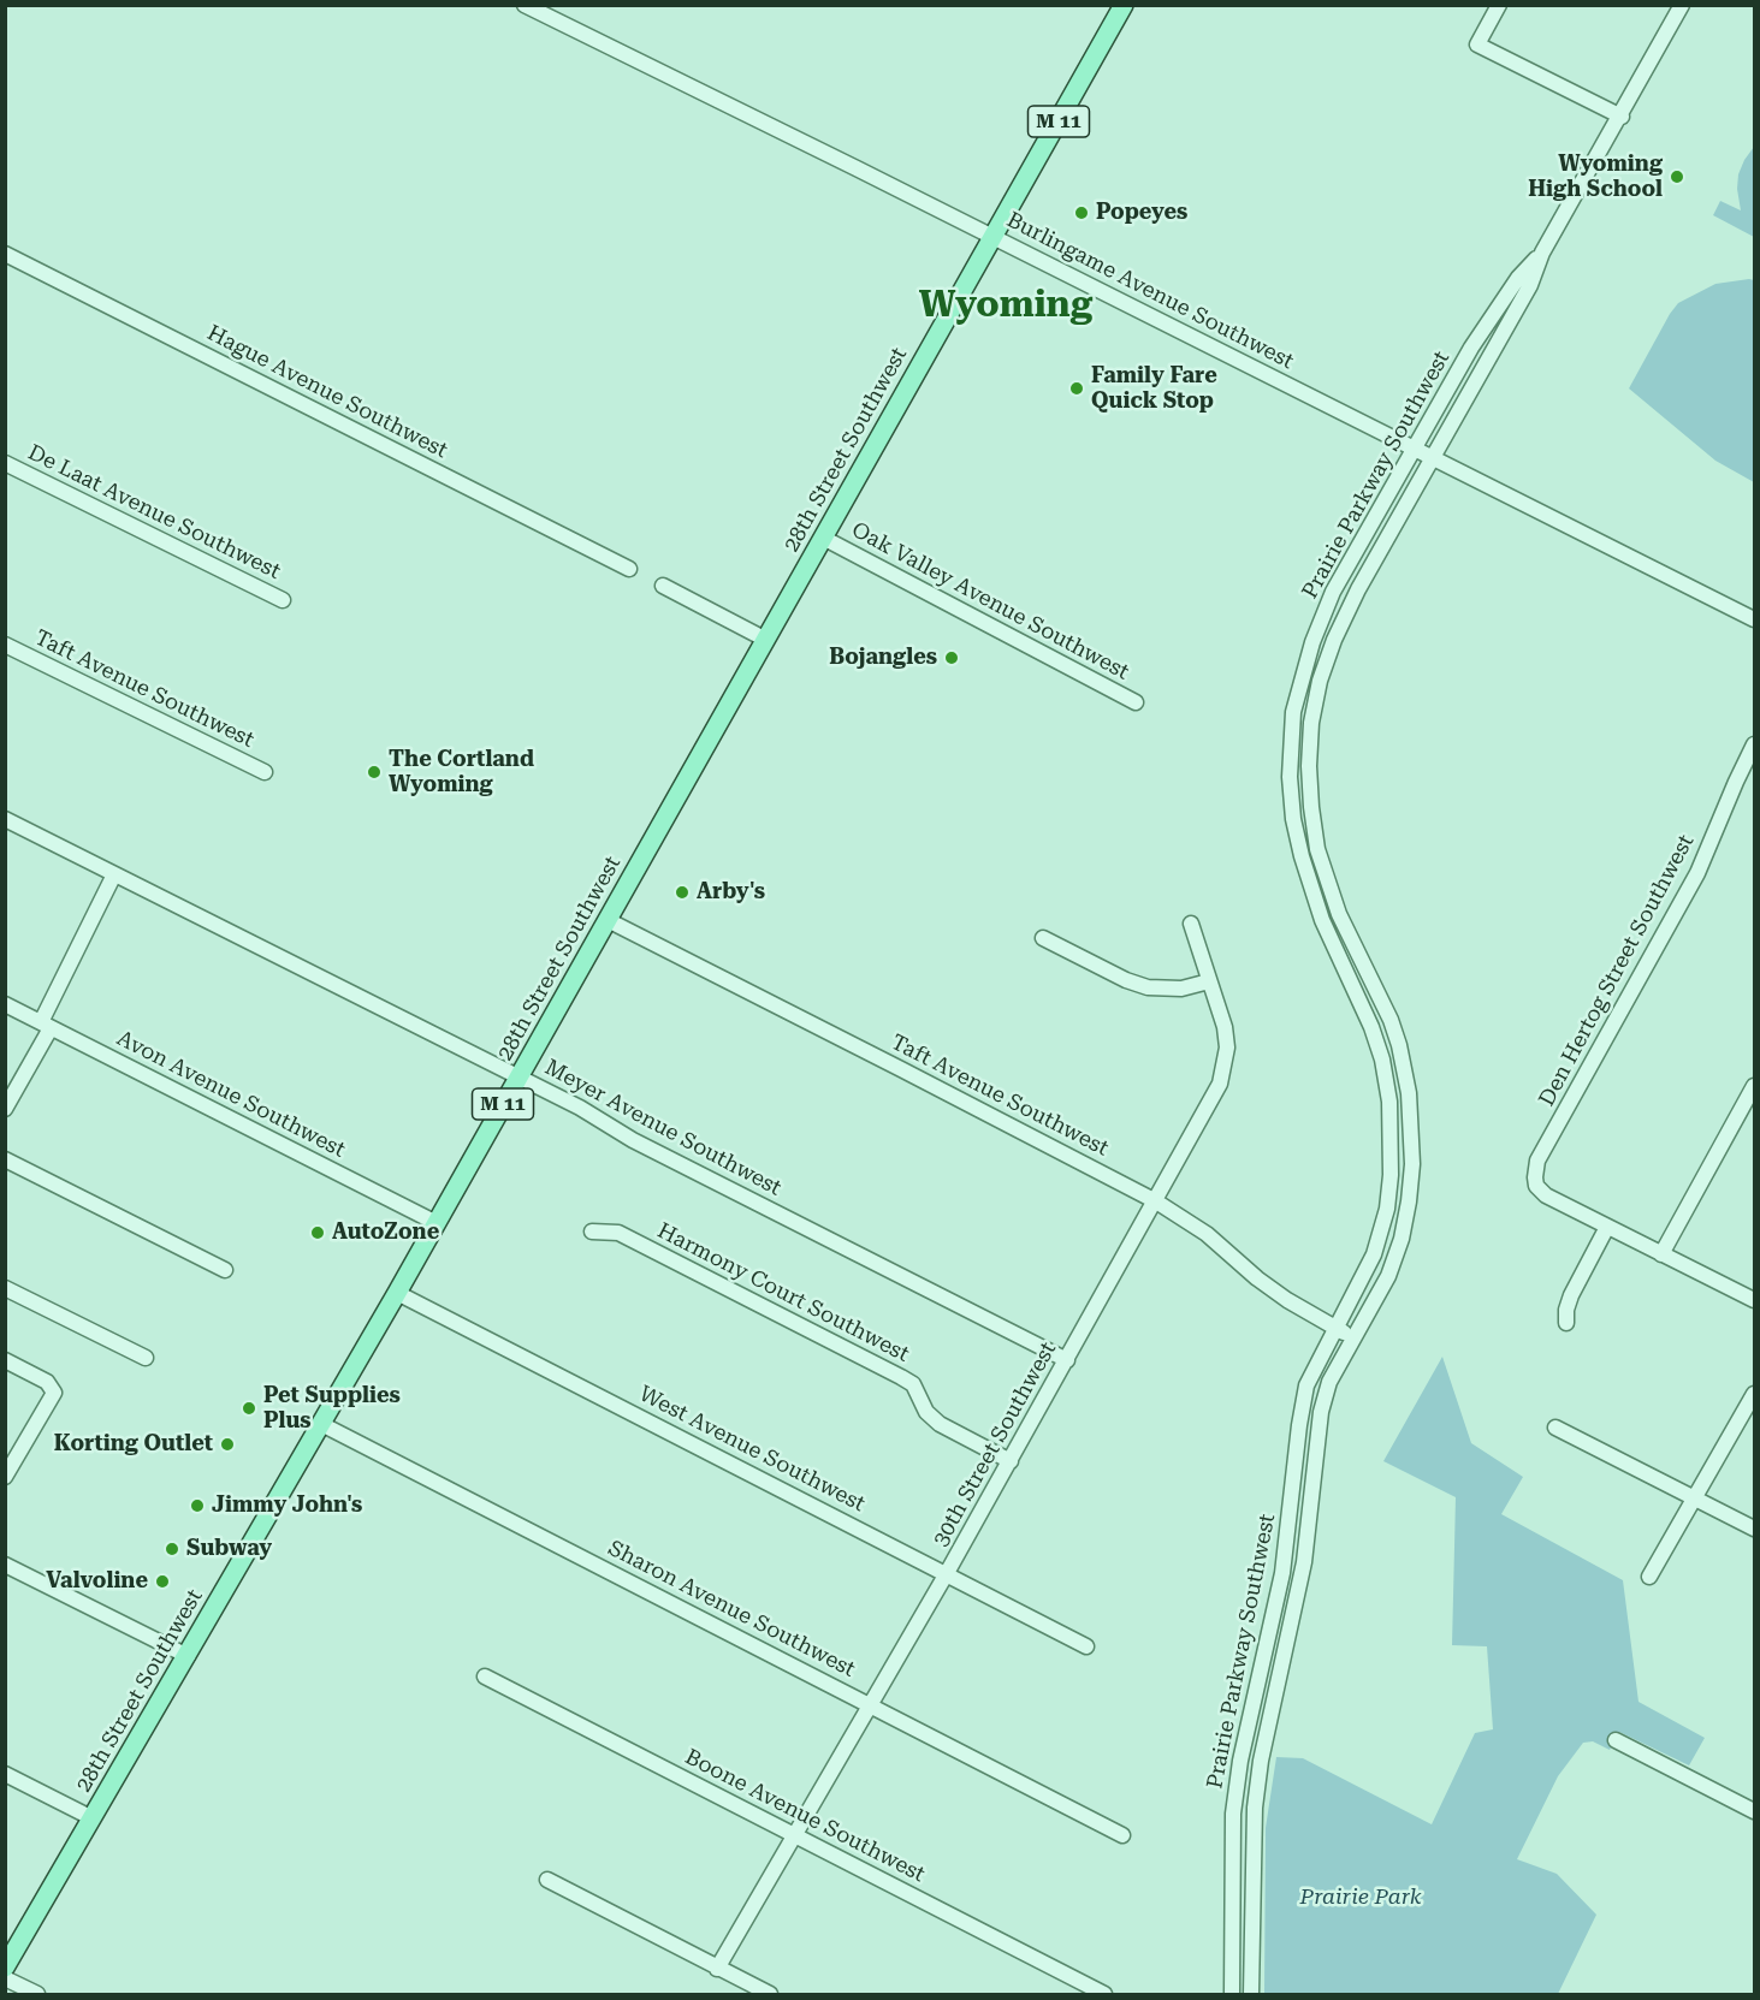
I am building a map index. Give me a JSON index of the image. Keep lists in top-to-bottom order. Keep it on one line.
{"streets":{"main road":["M 11","28th Street Southwest"],"street":["Burlingame Avenue Southwest","Hague Avenue Southwest","Prairie Parkway Southwest","De Laat Avenue Southwest","Oak Valley Avenue Southwest","Taft Avenue Southwest","Den Hertog Street Southwest","Avon Avenue Southwest","Meyer Avenue Southwest","Harmony Court Southwest","30th Street Southwest","West Avenue Southwest","Sharon Avenue Southwest","Boone Avenue Southwest"]},"crossings":[["Burlingame Avenue Southwest","28th Street Southwest"],["Burlingame Avenue Southwest","Prairie Parkway Southwest"],["28th Street Southwest","Oak Valley Avenue Southwest"],["28th Street Southwest","Taft Avenue Southwest"],["28th Street Southwest","Avon Avenue Southwest"],["28th Street Southwest","Meyer Avenue Southwest"],["28th Street Southwest","West Avenue Southwest"],["28th Street Southwest","Sharon Avenue Southwest"],["Prairie Parkway Southwest","Taft Avenue Southwest"],["Taft Avenue Southwest","30th Street Southwest"],["Meyer Avenue Southwest","30th Street Southwest"],["Harmony Court Southwest","30th Street Southwest"],["30th Street Southwest","West Avenue Southwest"],["30th Street Southwest","Sharon Avenue Southwest"],["30th Street Southwest","Boone Avenue Southwest"]],"districts":["Wyoming"],"parks":["Prairie Park"],"places":["Wyoming High School","Popeyes","Family Fare Quick Stop","Bojangles","The Cortland Wyoming","Arby's","AutoZone","Pet Supplies Plus","Korting Outlet","Jimmy John's","Subway","Valvoline"]}
